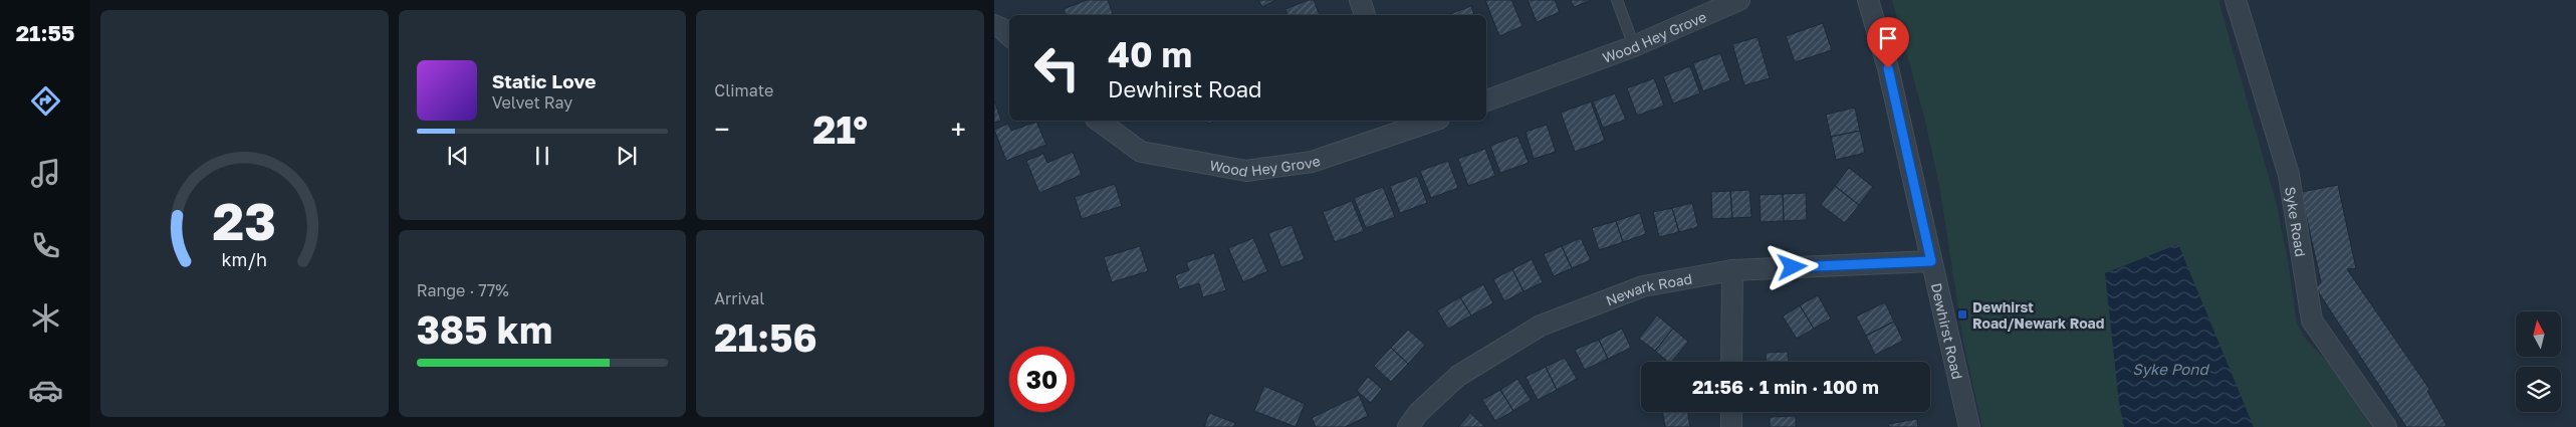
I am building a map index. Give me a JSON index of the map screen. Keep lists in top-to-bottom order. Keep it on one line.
{"streets":{"street":["Wood Hey Grove","Syke Road","Newark Road","Dewhirst Road"]},"crossings":[["Newark Road","Dewhirst Road"]],"water":["Syke Pond"],"places":{"transit":["Dewhirst Road/Newark Road"]},"north":"top","page":{"tabs":"21:55","tile":["Climate",["Range · 77%","385 km"],["Arrival","21:56"]],"turn":["40 m","Dewhirst Road"],"song":["Static Love","Velvet Ray"],"heat":["−","21°","+"],"limit":"30","trip":"21:56 · 1 min · 100 m","gauge":["23","km/h"]}}
